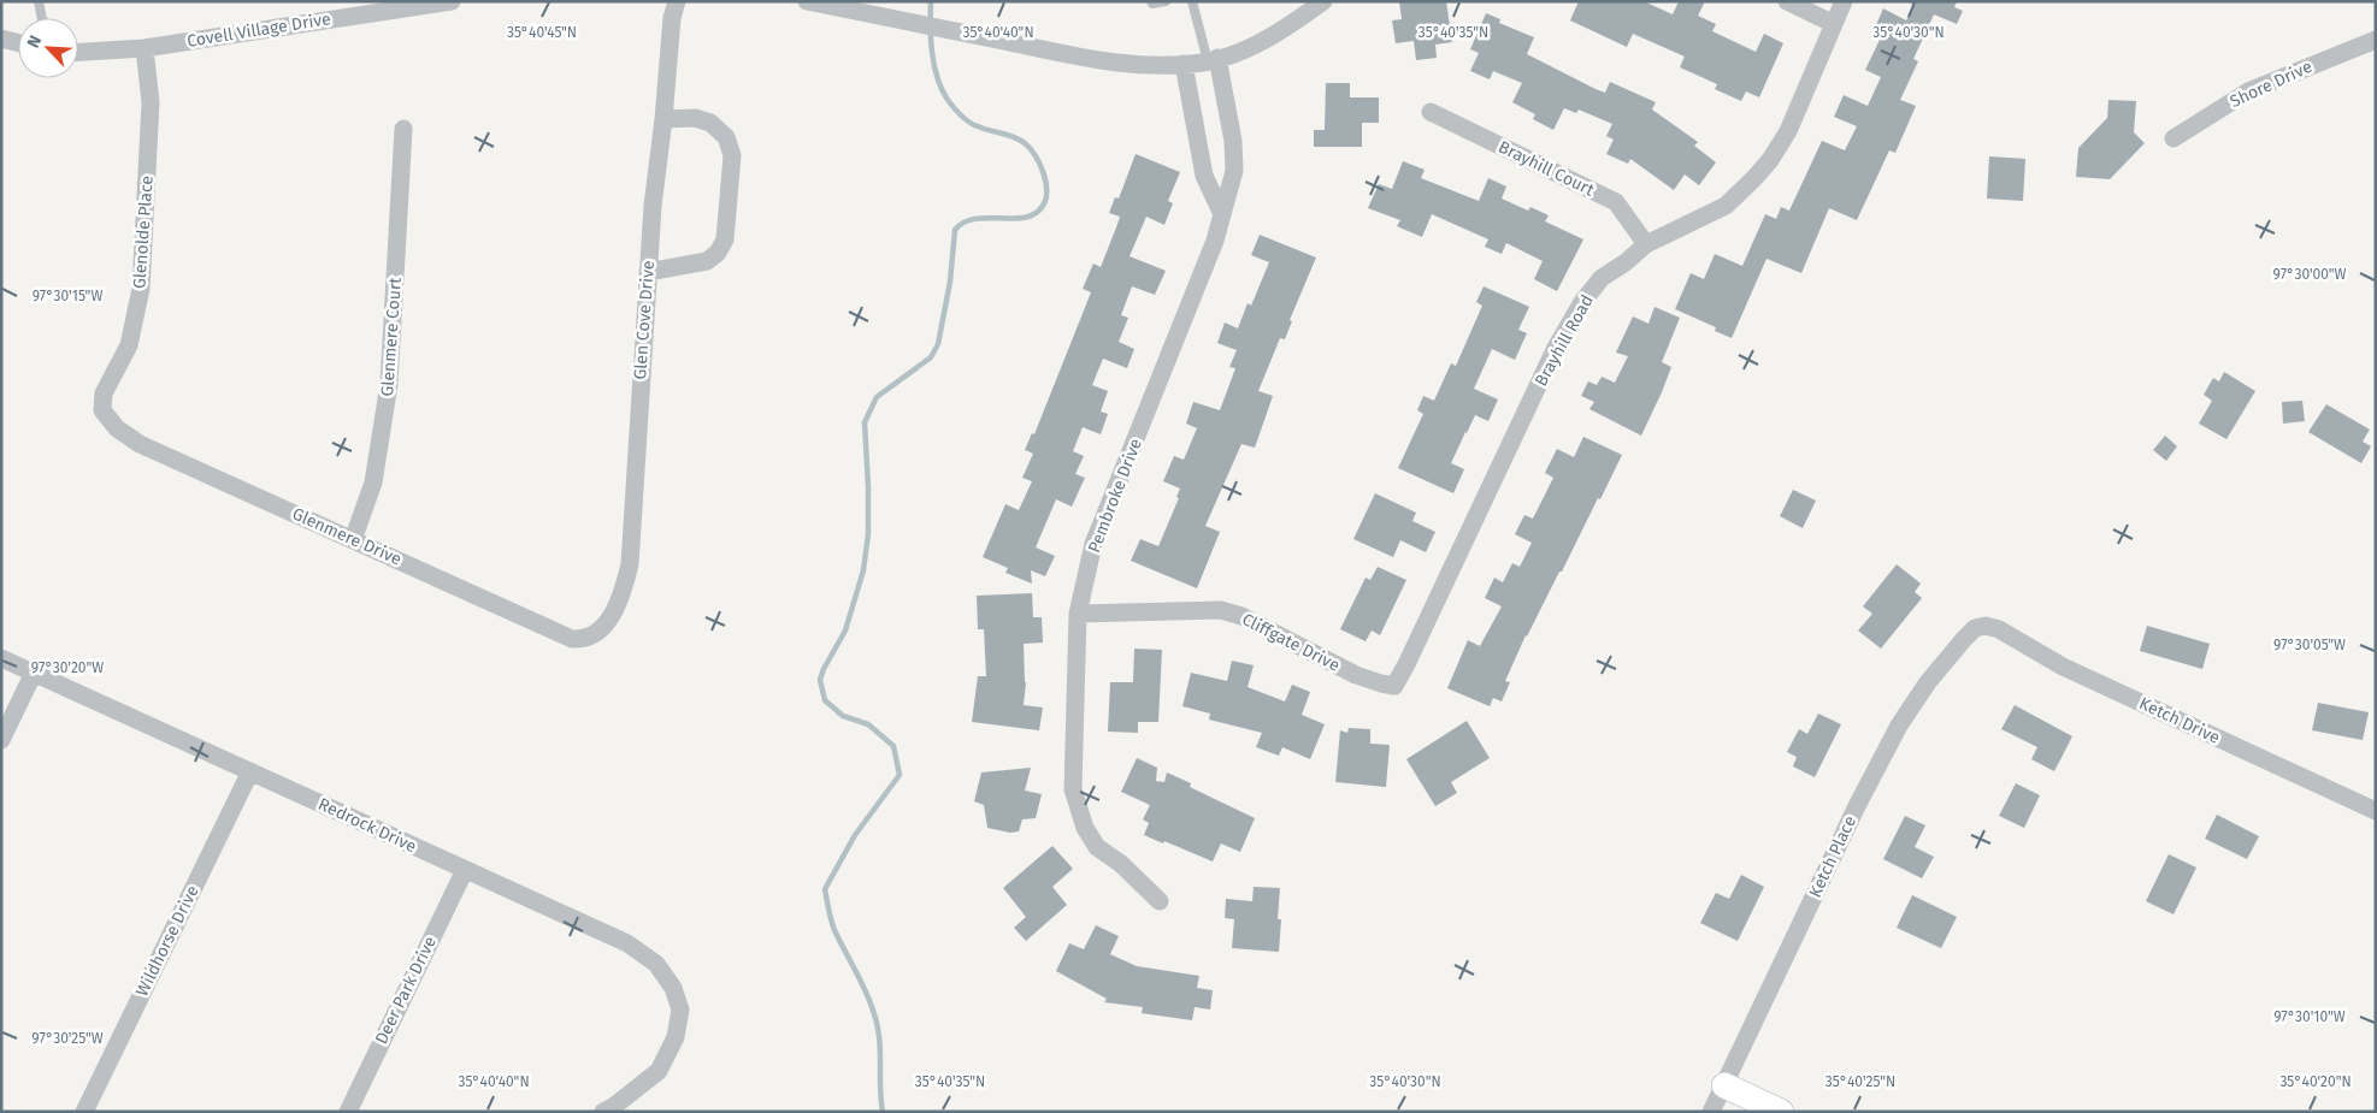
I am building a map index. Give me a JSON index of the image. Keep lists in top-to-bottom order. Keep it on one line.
{"streets":{"street":["Covell Village Drive","Shore Drive","Brayhill Court","Glenolde Place","Glen Cove Drive","Glenmere Court","Brayhill Road","Pembroke Drive","Glenmere Drive","Cliffgate Drive","Ketch Drive","Redrock Drive","Ketch Place","Wildhorse Drive","Deer Park Drive"]},"crossings":[["Covell Village Drive","Glenolde Place"],["Brayhill Court","Brayhill Road"],["Glenolde Place","Glenmere Drive"],["Glen Cove Drive","Glenmere Drive"],["Glenmere Court","Glenmere Drive"],["Brayhill Road","Cliffgate Drive"],["Pembroke Drive","Cliffgate Drive"],["Ketch Drive","Ketch Place"],["Redrock Drive","Wildhorse Drive"],["Redrock Drive","Deer Park Drive"]],"north":"top left","coordinates":["35°40'45\"N","35°40'40\"N","35°40'35\"N","35°40'30\"N","97°30'00\"W","97°30'15\"W","97°30'05\"W","97°30'20\"W","97°30'10\"W","97°30'25\"W","35°40'20\"N","35°40'25\"N"]}
